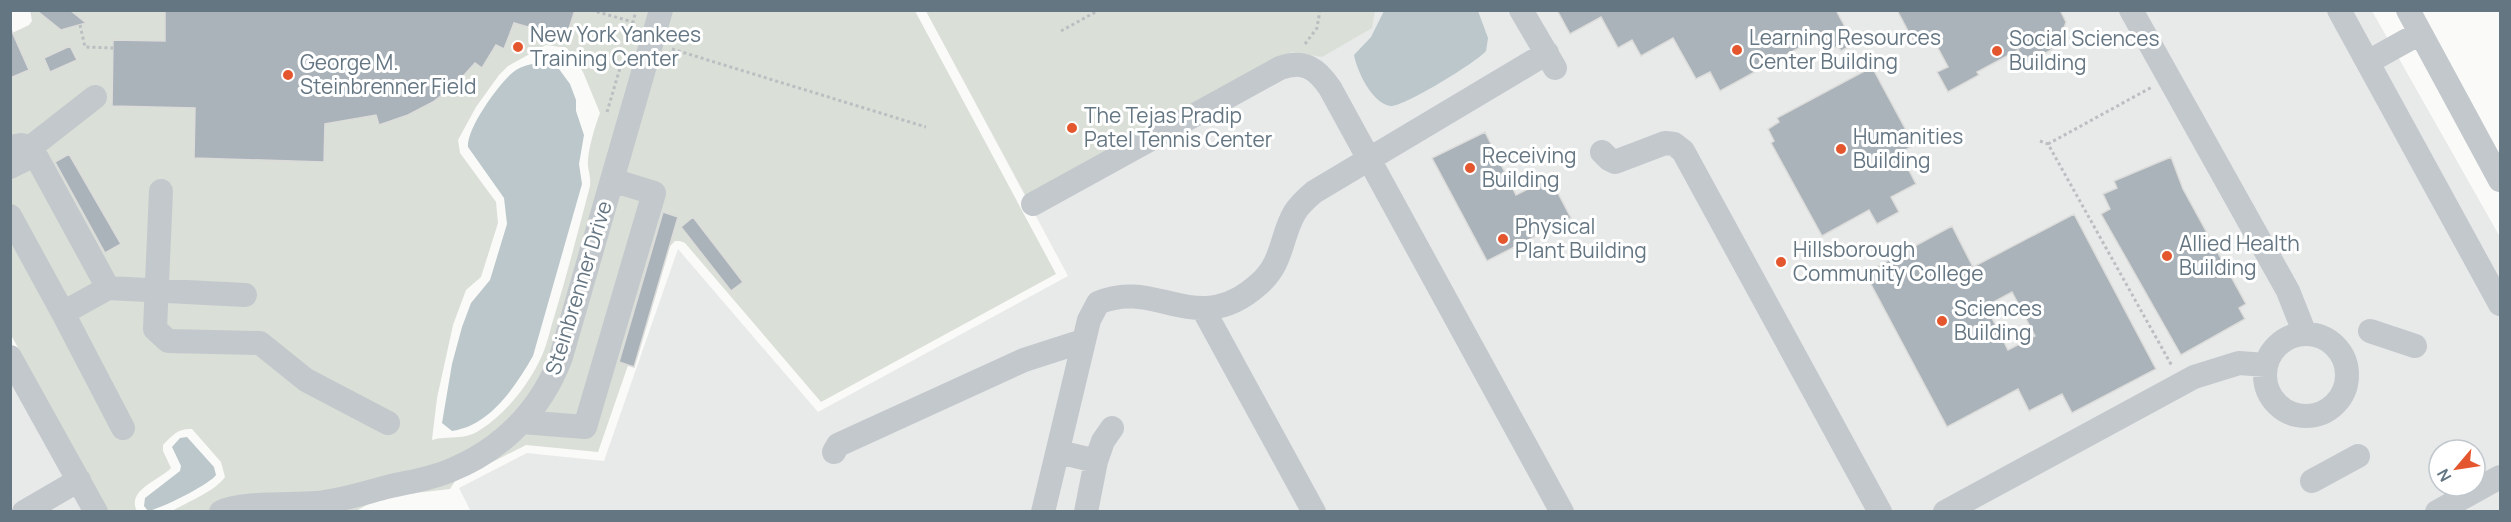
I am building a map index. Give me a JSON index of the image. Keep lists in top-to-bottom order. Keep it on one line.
{"streets":{"street":["Steinbrenner Drive"]},"places":["New York Yankees Training Center","Learning Resources Center Building","Social Sciences Building","George M. Steinbrenner Field","The Tejas Pradip Patel Tennis Center","Humanities Building","Receiving Building","Physical Plant Building","Allied Health Building","Hillsborough Community College","Sciences Building"],"north":"bottom left"}
